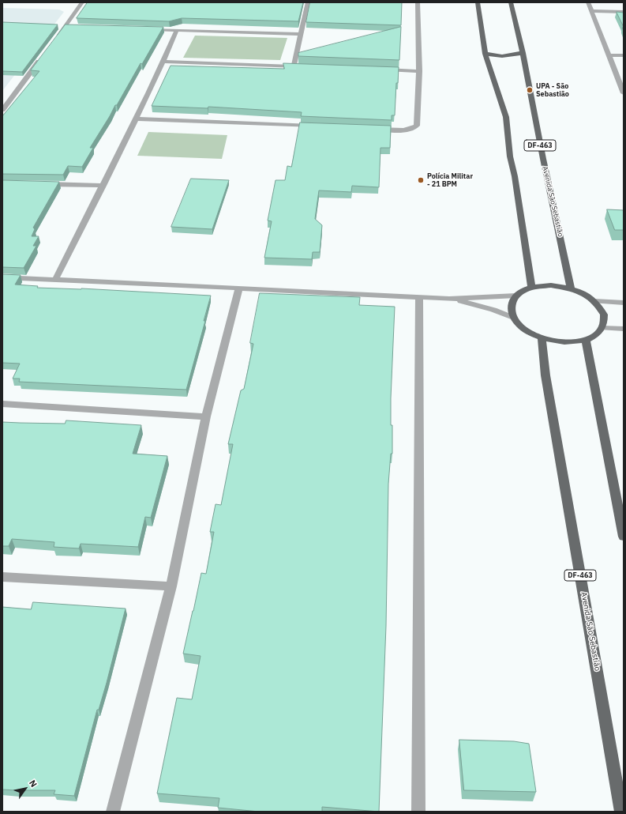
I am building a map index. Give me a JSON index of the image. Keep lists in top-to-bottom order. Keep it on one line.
{"streets":{"main road":["DF-463","Avenida São Sebastião"]},"places":["UPA - São Sebastião","Polícia Militar - 21 BPM"],"north":"top right"}
